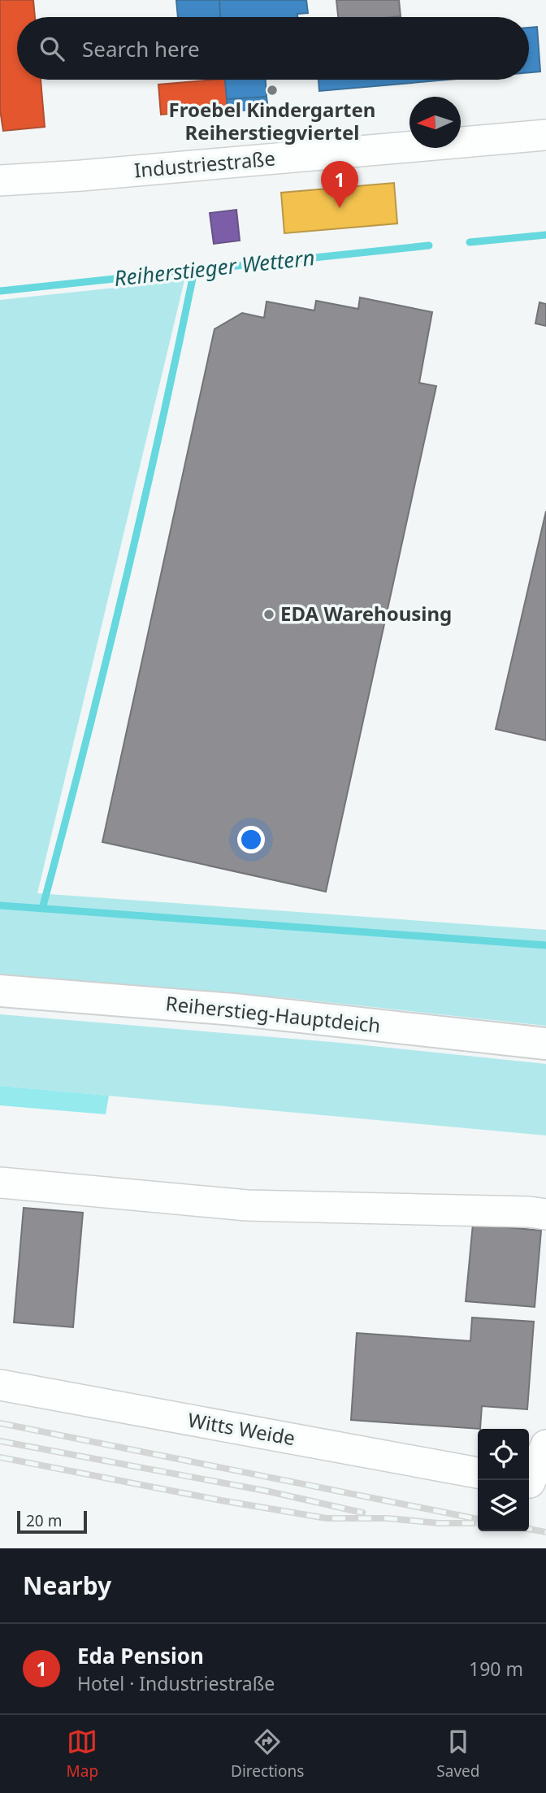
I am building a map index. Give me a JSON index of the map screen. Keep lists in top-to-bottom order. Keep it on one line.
{"streets":{"main road":["Reiherstieg-Hauptdeich"],"street":["Industriestraße","Witts Weide"]},"water":["Reiherstieger Wettern"],"places":["Froebel Kindergarten Reiherstiegviertel","EDA Warehousing"],"scale_bar":"20 m","north":"left","page":{"search":"Search here","pins":"1","scale":"20 m","heading":"Nearby","list":[{"mark":"1","name":"Eda Pension","note":"Hotel · Industriestraße","value":"190 m"}],"nav":["Map","Directions","Saved"]}}
